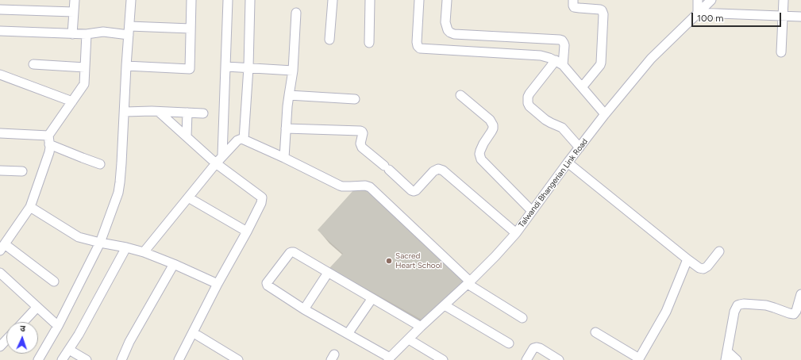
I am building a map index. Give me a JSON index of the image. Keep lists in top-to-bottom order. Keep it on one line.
{"streets":{"street":["Talwandi Bhangerian Link Road"]},"places":["Sacred Heart School"],"scale_bar":"100 m","north":"top"}
